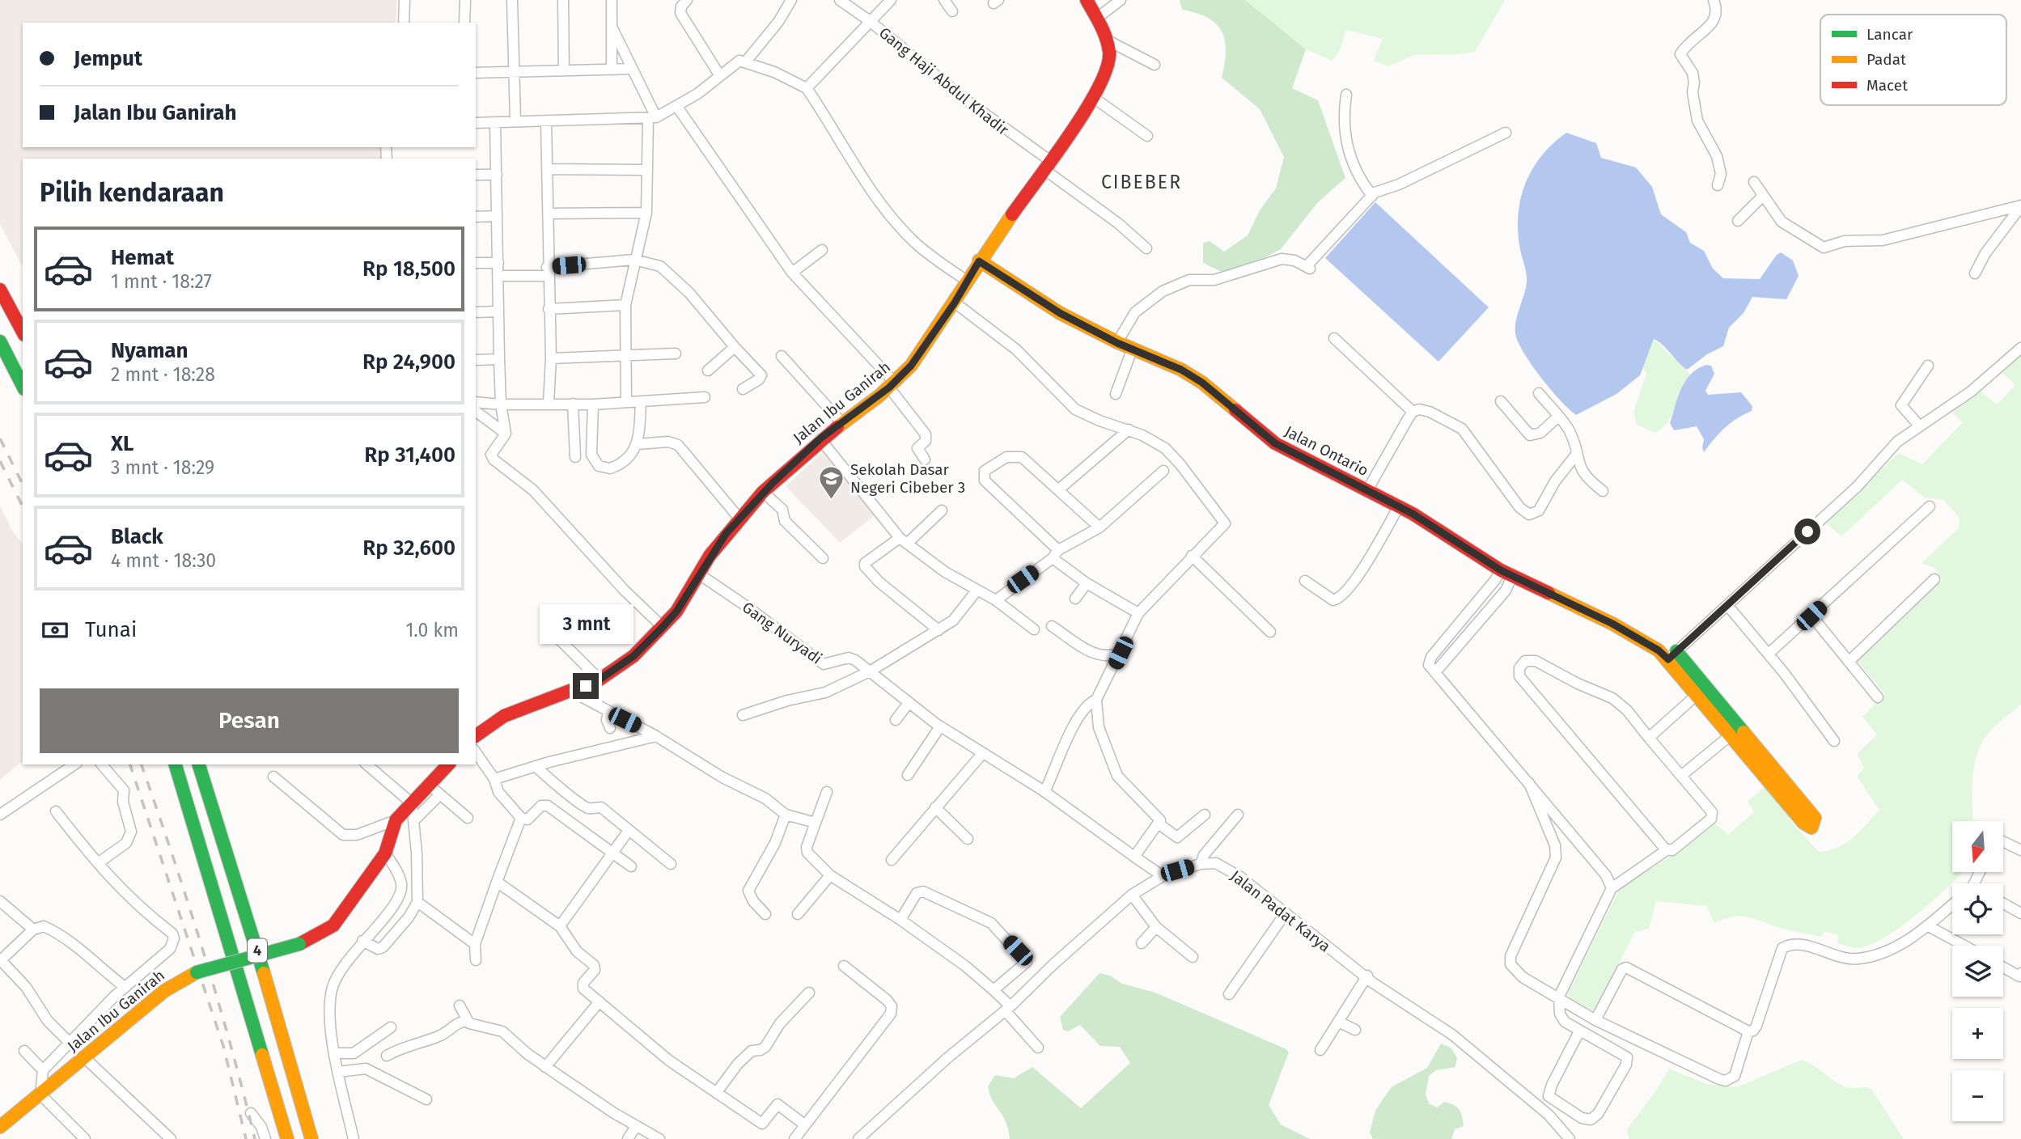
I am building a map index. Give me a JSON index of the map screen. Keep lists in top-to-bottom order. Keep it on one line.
{"streets":{"main road":["Jalan Ibu Ganirah","Jalan Ontario","4"],"street":["Gang Haji Abdul Khadir","Gang Nuryadi","Jalan Padat Karya"]},"crossings":[["Gang Haji Abdul Khadir","Jalan Ibu Ganirah"],["Jalan Ibu Ganirah","Jalan Ontario"],["Jalan Ibu Ganirah","Gang Nuryadi"],["Gang Nuryadi","Jalan Padat Karya"]],"districts":["CIBEBER"],"places":{"school or university":["Sekolah Dasar Negeri Cibeber 3"]},"legend":["Lancar","Padat","Macet"],"north":"bottom","page":{"banner":["Jemput","Jalan Ibu Ganirah"],"heading":"Pilih kendaraan","list":[{"name":"Hemat","note":"1 mnt · 18:27","value":"Rp 18,500"},{"name":"Nyaman","note":"2 mnt · 18:28","value":"Rp 24,900"},{"name":"XL","note":"3 mnt · 18:29","value":"Rp 31,400"},{"name":"Black","note":"4 mnt · 18:30","value":"Rp 32,600"}],"pay":["Tunai","1.0 km"],"bubble":"3 mnt","buttons":"Pesan","map_buttons":["+","−"]}}
